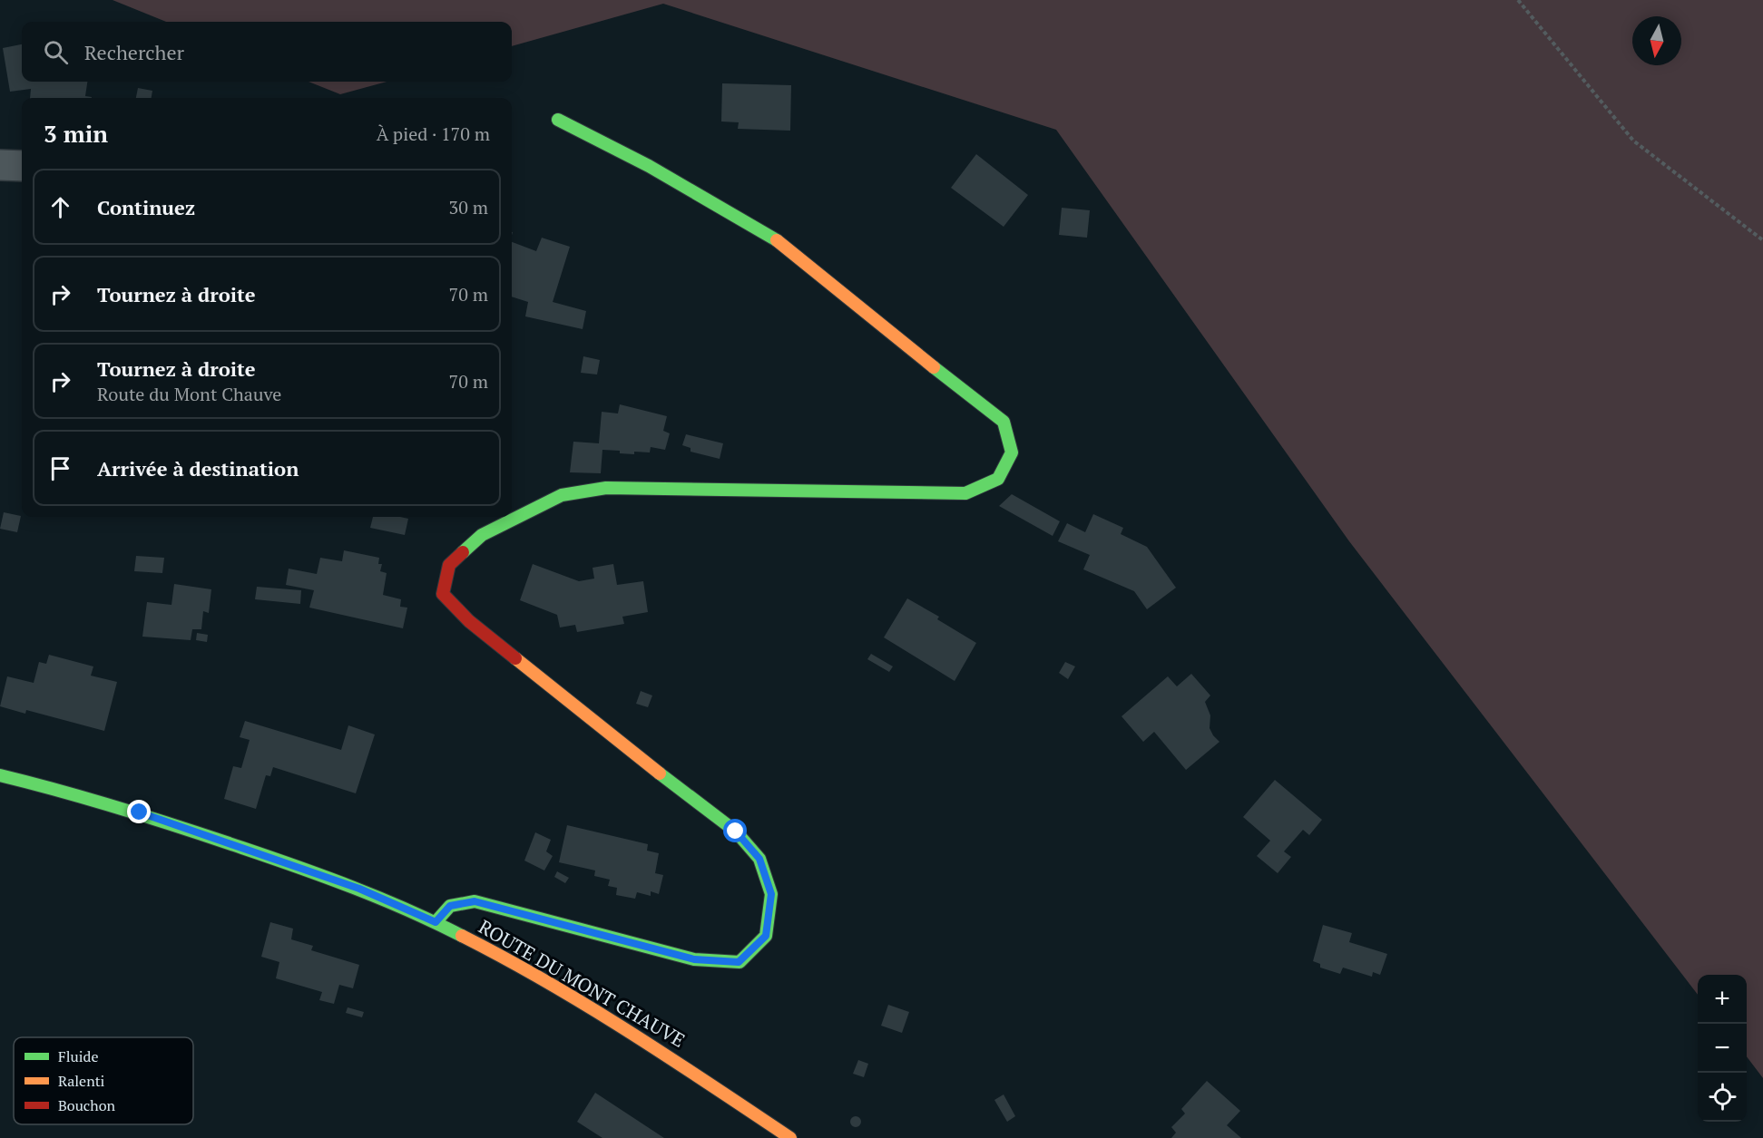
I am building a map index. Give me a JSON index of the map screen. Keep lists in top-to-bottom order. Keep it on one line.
{"streets":{"street":["ROUTE DU MONT CHAUVE"]},"legend":["Fluide","Ralenti","Bouchon"],"north":"bottom","page":{"search":"Rechercher","heading":["3 min","À pied · 170 m"],"list":[["Continuez","30 m"],["Tournez à droite","70 m"],["Tournez à droite","Route du Mont Chauve","70 m"],"Arrivée à destination"],"map_buttons":["+","−"]}}
